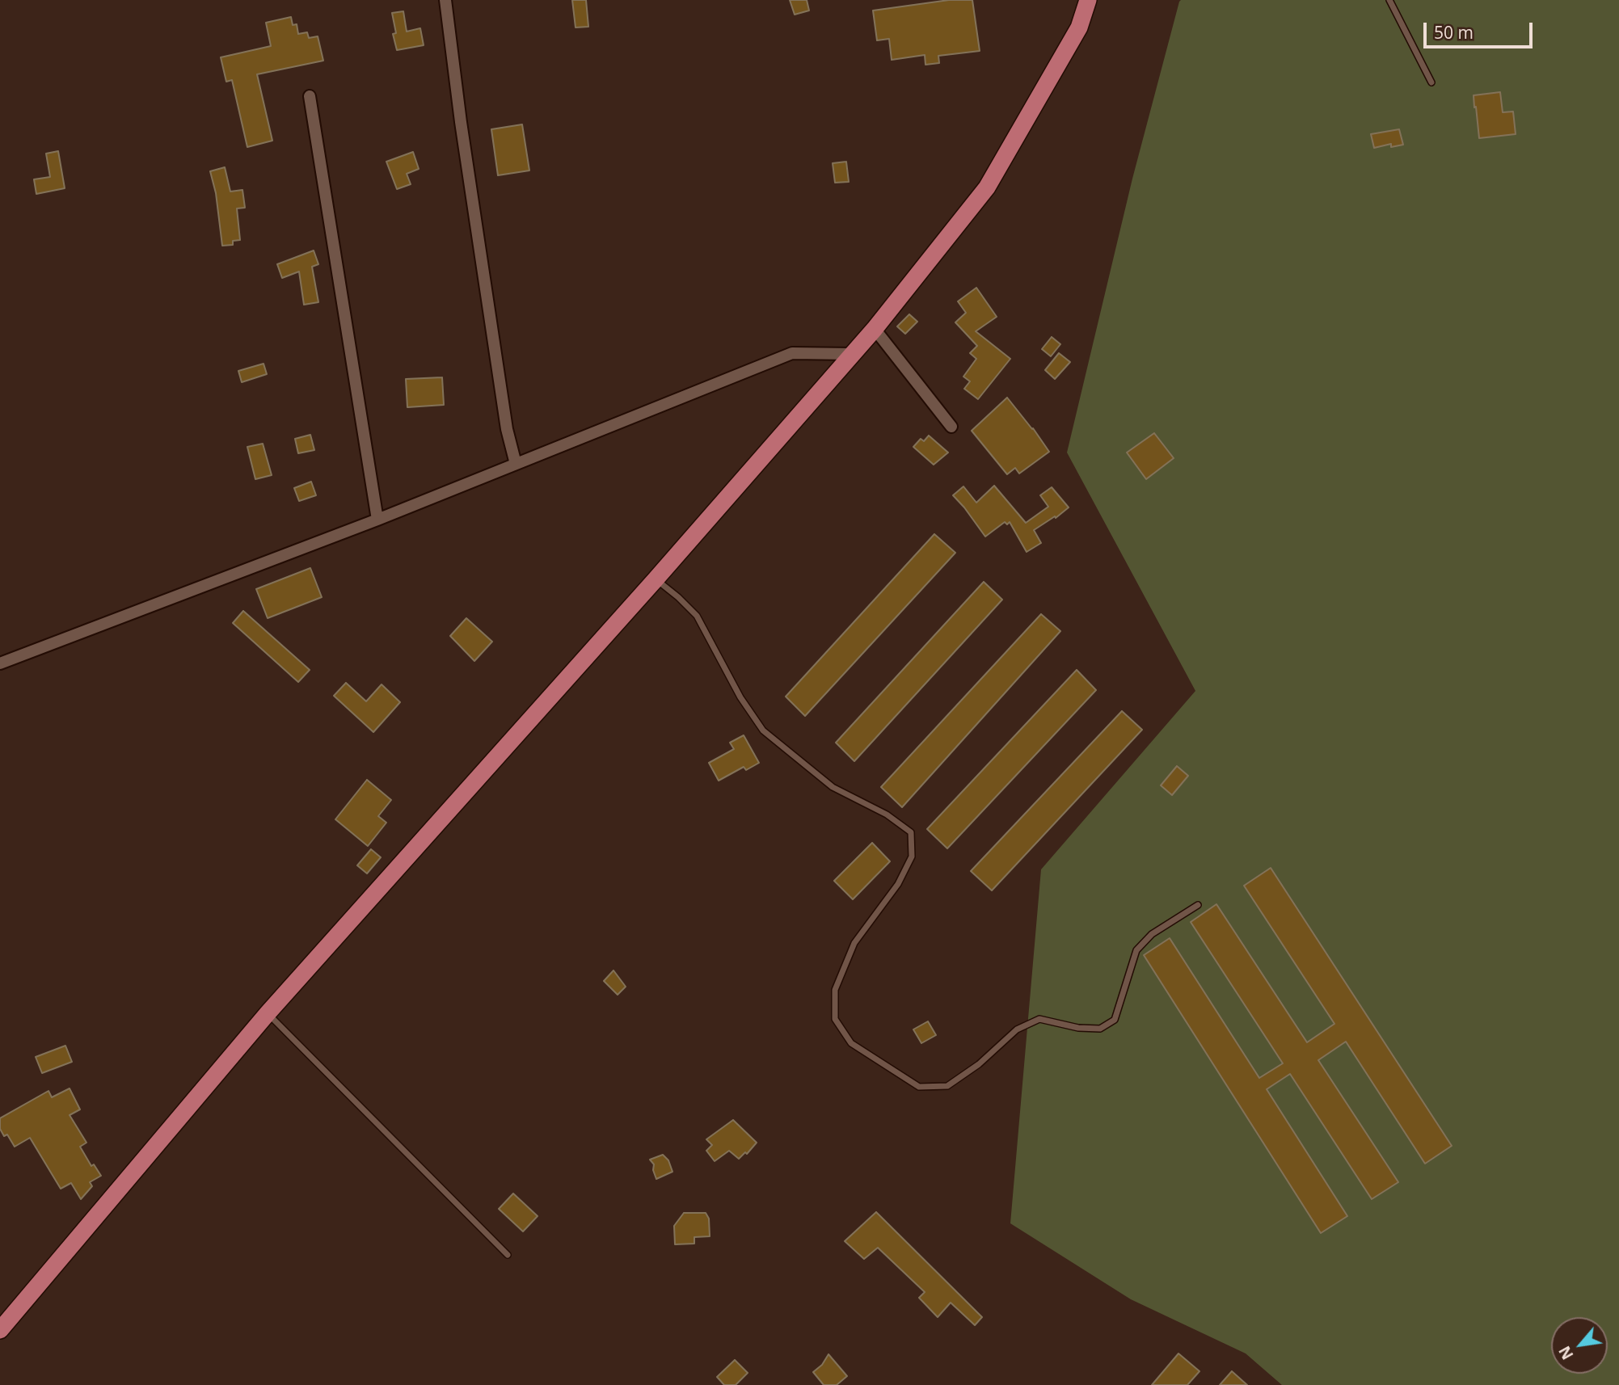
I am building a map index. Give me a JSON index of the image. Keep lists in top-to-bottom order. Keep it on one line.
{"scale_bar":"50 m","north":"bottom left"}
